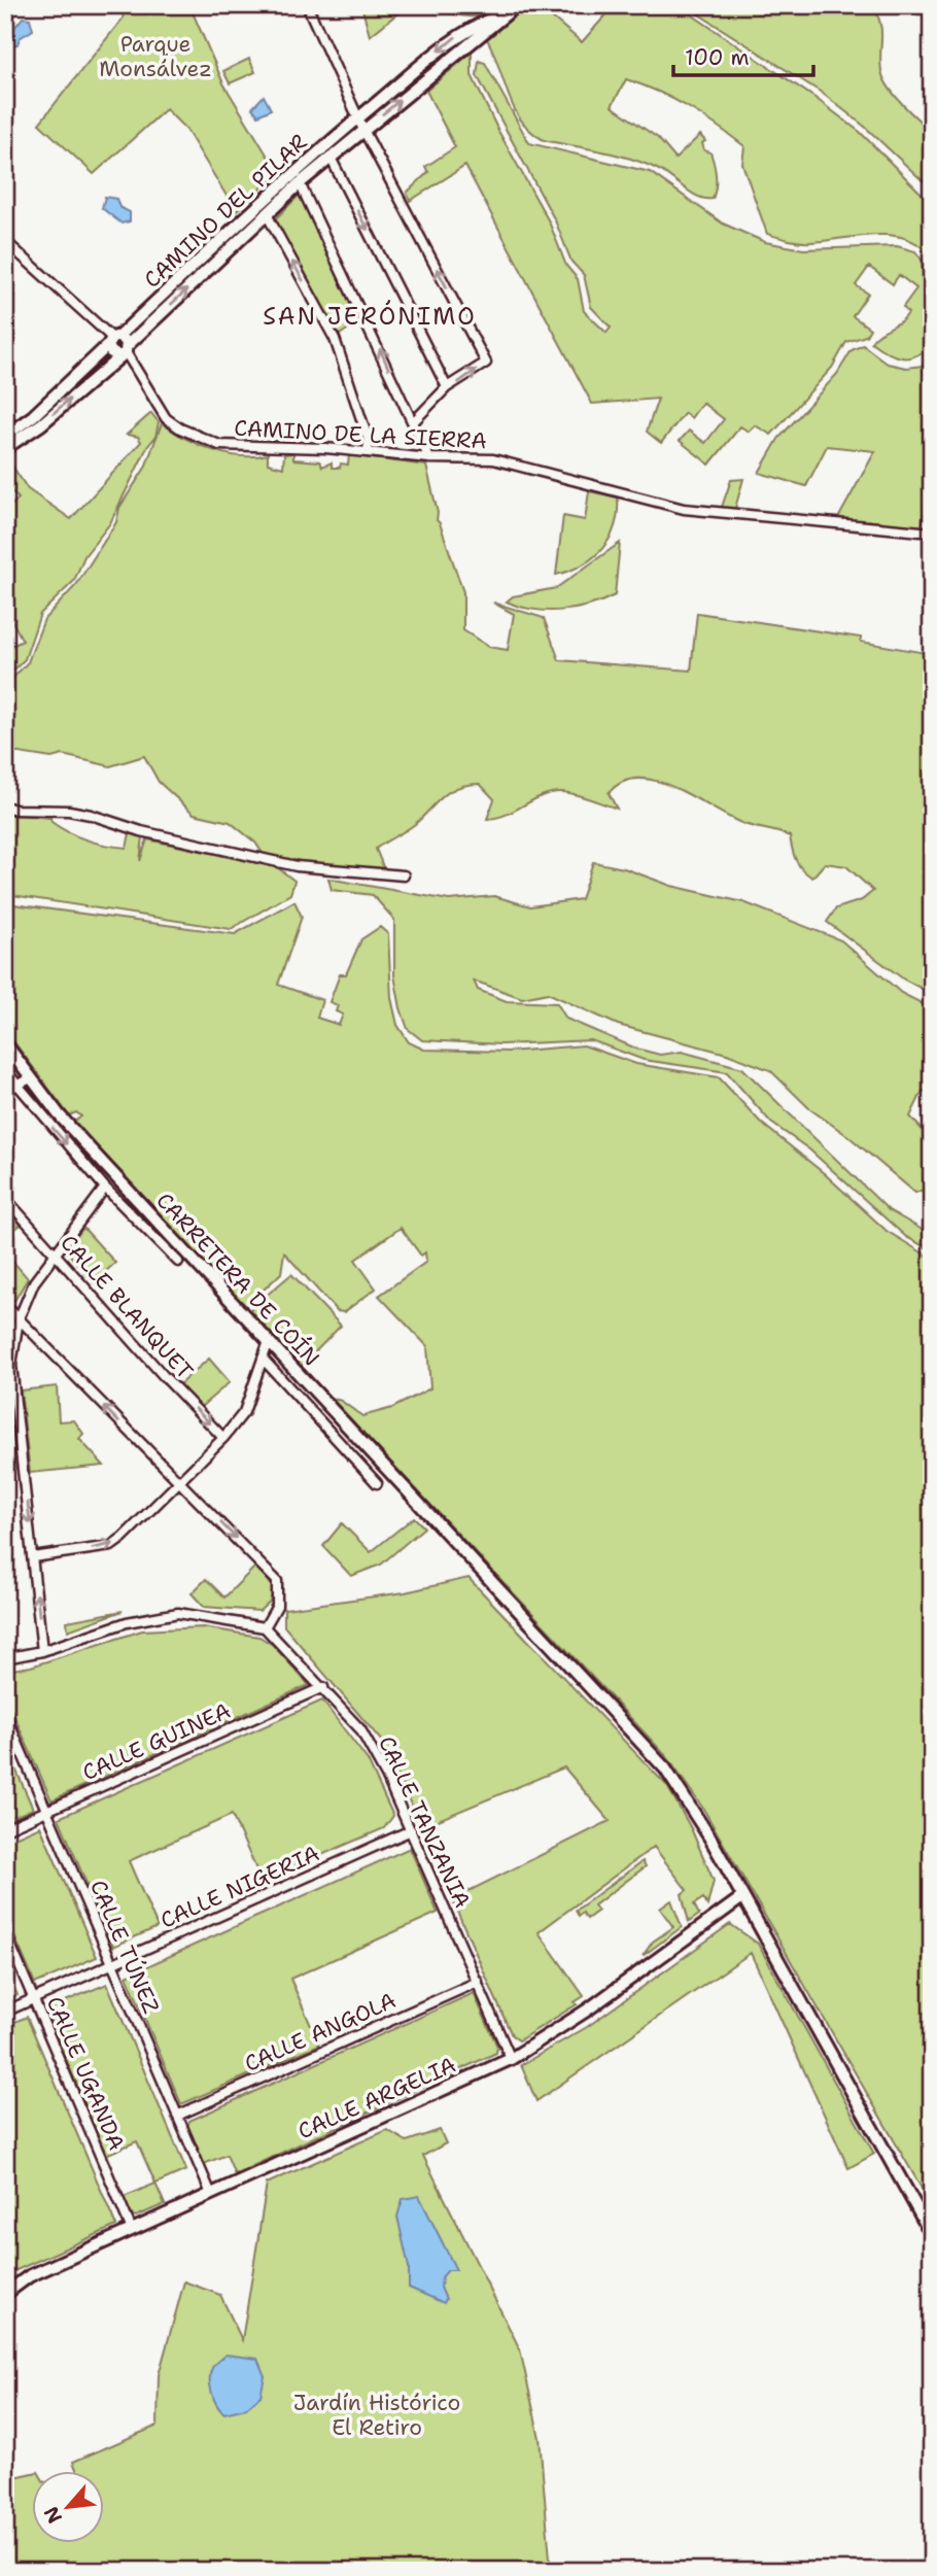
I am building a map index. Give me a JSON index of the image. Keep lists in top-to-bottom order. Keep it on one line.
{"streets":{"street":["CAMINO DEL PILAR","CAMINO DE LA SIERRA","CARRETERA DE COÍN","CALLE BLANQUET","CALLE GUINEA","CALLE TANZANIA","CALLE NIGERIA","CALLE TÚNEZ","CALLE ANGOLA","CALLE UGANDA","CALLE ARGELIA"]},"crossings":[["CAMINO DEL PILAR","CAMINO DE LA SIERRA"],["CARRETERA DE COÍN","CALLE ARGELIA"],["CALLE GUINEA","CALLE TANZANIA"],["CALLE GUINEA","CALLE TÚNEZ"],["CALLE TANZANIA","CALLE NIGERIA"],["CALLE TANZANIA","CALLE ANGOLA"],["CALLE TANZANIA","CALLE ARGELIA"],["CALLE NIGERIA","CALLE TÚNEZ"],["CALLE NIGERIA","CALLE UGANDA"],["CALLE TÚNEZ","CALLE ANGOLA"],["CALLE TÚNEZ","CALLE ARGELIA"],["CALLE UGANDA","CALLE ARGELIA"]],"districts":["SAN JERÓNIMO"],"parks":["Parque Monsálvez","Jardín Histórico El Retiro"],"scale_bar":"100 m","north":"bottom left"}
